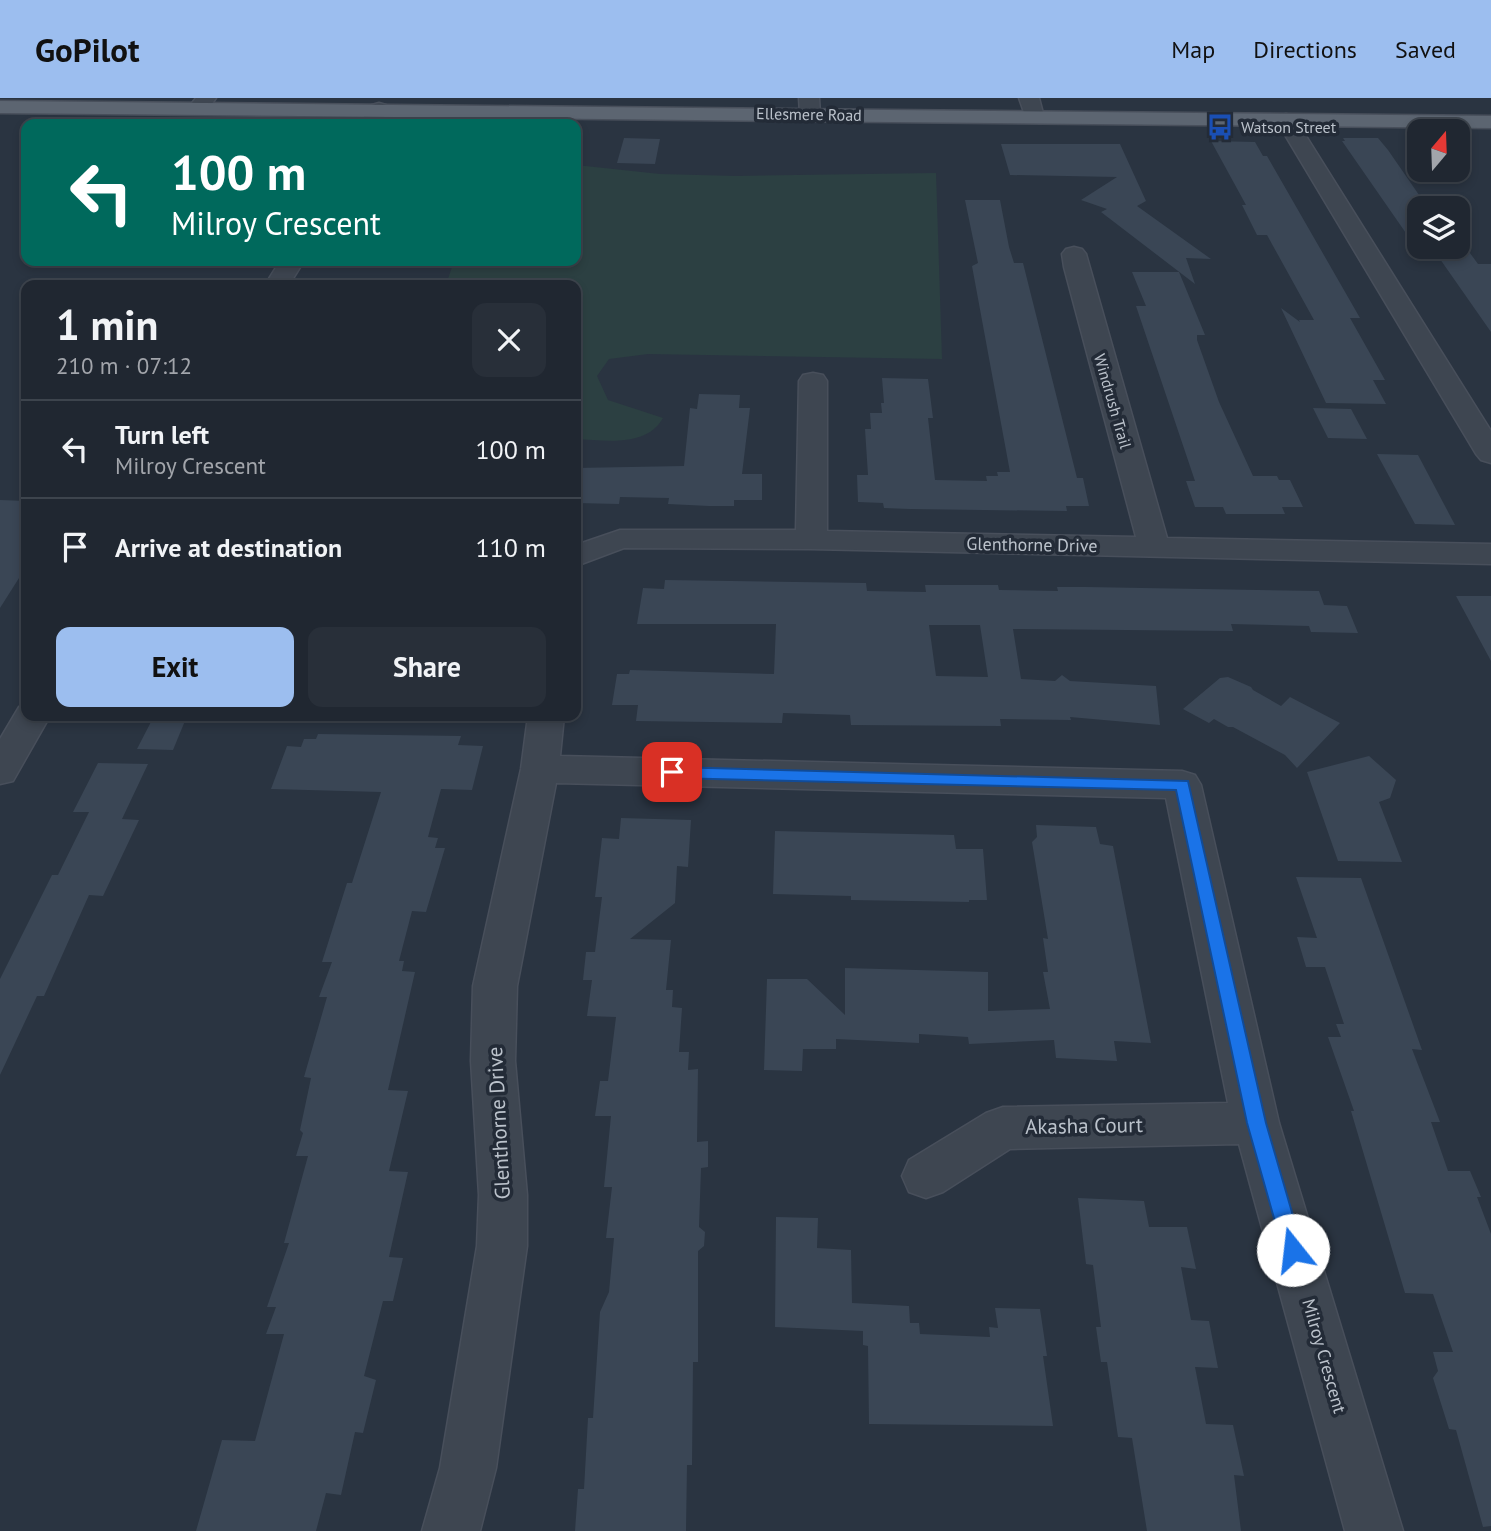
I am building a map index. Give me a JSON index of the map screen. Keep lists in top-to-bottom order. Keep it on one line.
{"streets":{"main road":["Ellesmere Road"],"street":["Windrush Trail","Glenthorne Drive","Akasha Court","Milroy Crescent"]},"crossings":[["Windrush Trail","Glenthorne Drive"],["Glenthorne Drive","Milroy Crescent"],["Akasha Court","Milroy Crescent"]],"places":{"bus stop":["Watson Street"]},"north":"top","page":{"header":"GoPilot","nav":["Map","Directions","Saved"],"turn":["100 m","Milroy Crescent"],"heading":["1 min","210 m · 07:12"],"list":[{"name":"Turn left","note":"Milroy Crescent","value":"100 m"},{"name":"Arrive at destination","value":"110 m"}],"buttons":["Exit","Share"]}}
